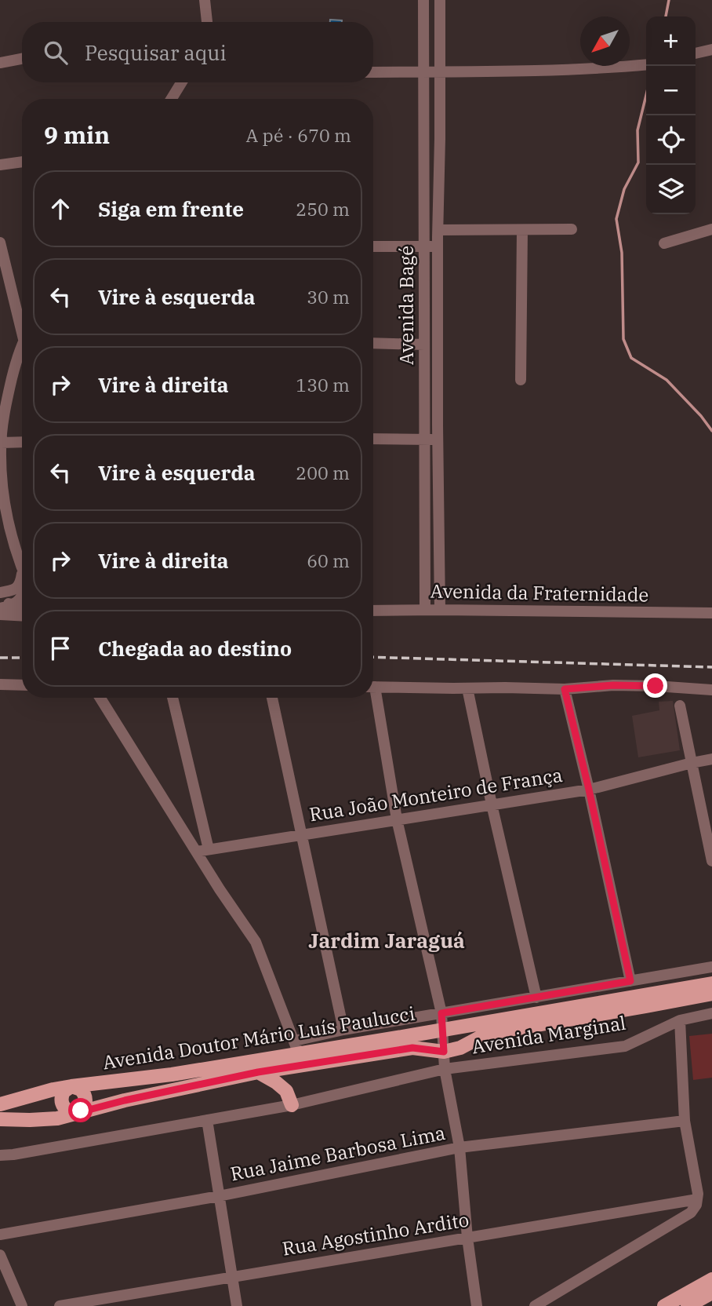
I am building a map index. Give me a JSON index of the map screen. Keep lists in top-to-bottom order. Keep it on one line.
{"streets":{"main road":["Avenida Doutor Mário Luís Paulucci"],"street":["Avenida Bagé","Avenida da Fraternidade","Rua João Monteiro de França","Avenida Marginal","Rua Jaime Barbosa Lima","Rua Agostinho Ardito"]},"crossings":[["Avenida Bagé","Avenida da Fraternidade"]],"districts":["Jardim Jaraguá"],"north":"bottom left","page":{"map_buttons":["+","−"],"search":"Pesquisar aqui","heading":["9 min","A pé · 670 m"],"list":[["Siga em frente","250 m"],["Vire à esquerda","30 m"],["Vire à direita","130 m"],["Vire à esquerda","200 m"],["Vire à direita","60 m"],"Chegada ao destino"]}}
